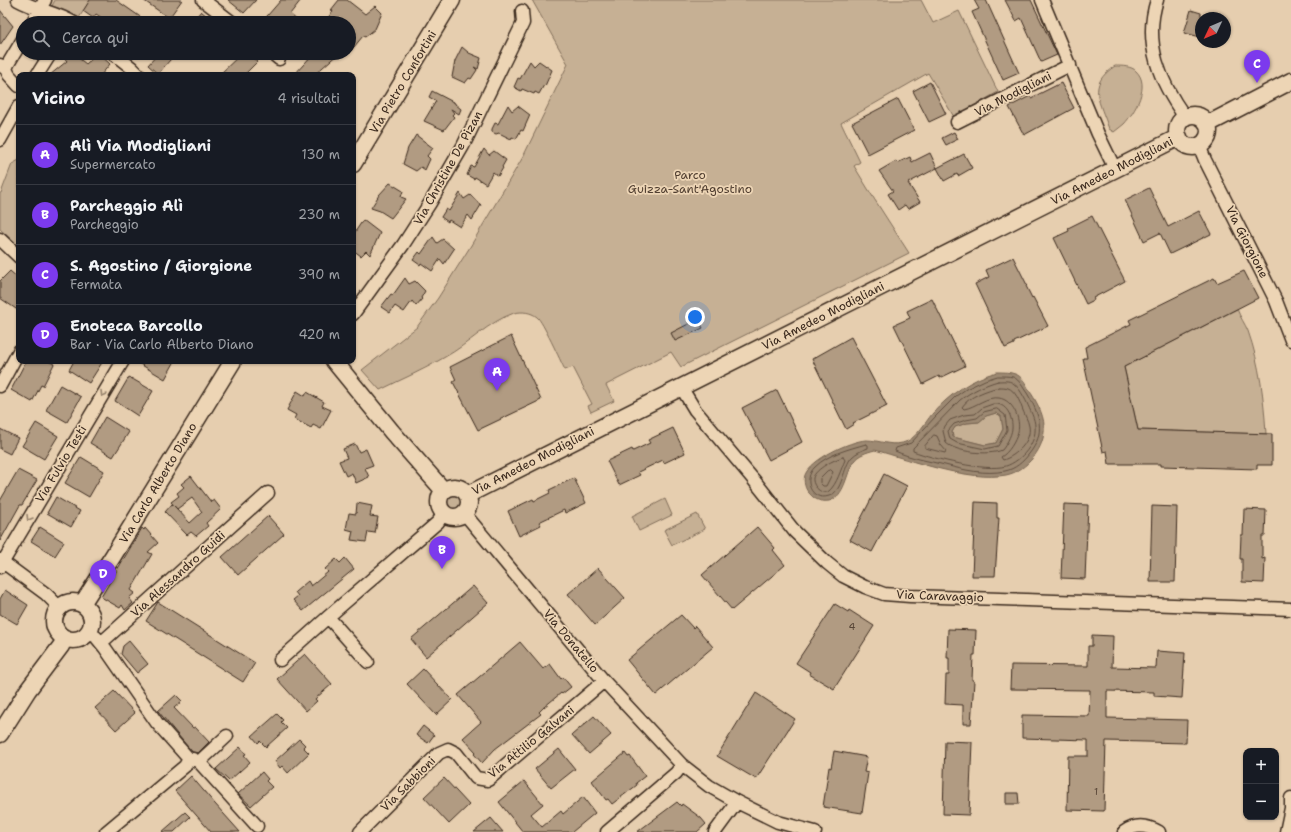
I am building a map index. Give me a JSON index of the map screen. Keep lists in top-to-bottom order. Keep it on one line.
{"streets":{"street":["Via Pietro Confortini","Via Modigliani","Via Christine De Pizan","Via Amedeo Modigliani","Via Giorgione","Via Fulvio Testi","Via Carlo Alberto Diano","Via Alessandro Guidi","Via Caravaggio","Via Donatello","Via Attilio Galvani","Via Sabbioni"]},"crossings":[["Via Amedeo Modigliani","Via Giorgione"],["Via Amedeo Modigliani","Via Caravaggio"],["Via Amedeo Modigliani","Via Donatello"],["Via Donatello","Via Attilio Galvani"],["Via Attilio Galvani","Via Sabbioni"]],"one_way":["Via Fulvio Testi"],"parks":["Parco Guizza-Sant'Agostino"],"house_numbers":["4","1"],"north":"bottom left","page":{"search":"Cerca qui","pins":["C","A","B","D"],"heading":["Vicino","4 risultati"],"list":[{"mark":"A","name":"Alì Via Modigliani","note":"Supermercato","value":"130 m"},{"mark":"B","name":"Parcheggio Alì","note":"Parcheggio","value":"230 m"},{"mark":"C","name":"S. Agostino / Giorgione","note":"Fermata","value":"390 m"},{"mark":"D","name":"Enoteca Barcollo","note":"Bar · Via Carlo Alberto Diano","value":"420 m"}],"map_buttons":["+","−"]}}
